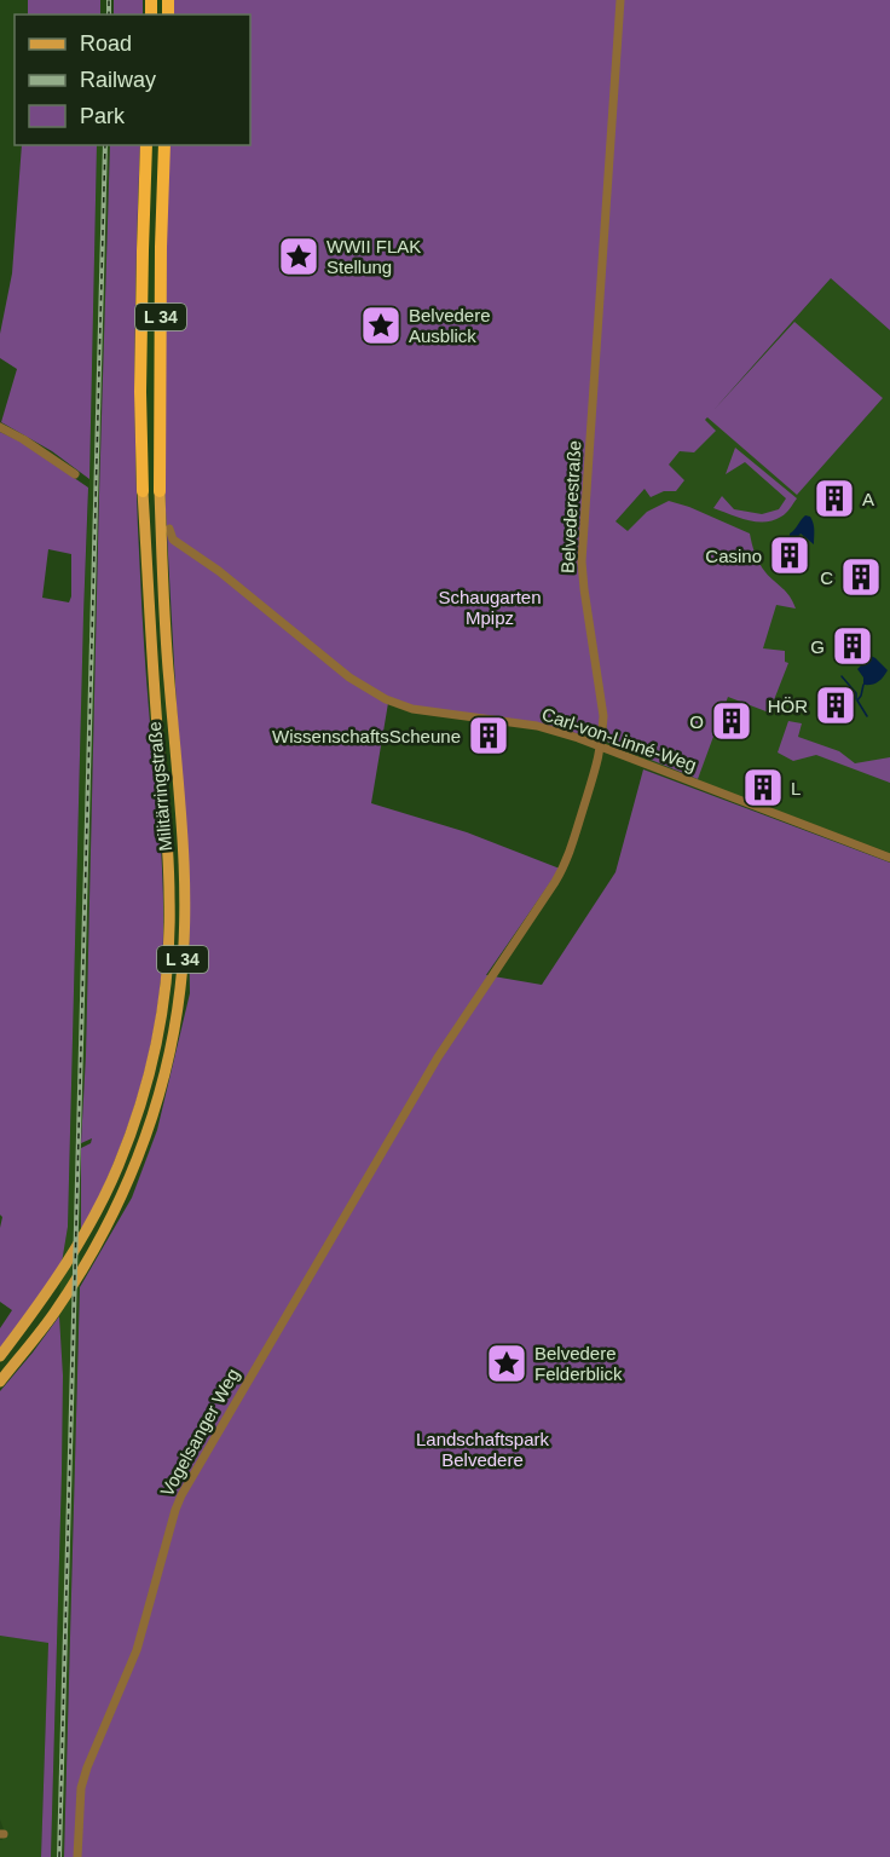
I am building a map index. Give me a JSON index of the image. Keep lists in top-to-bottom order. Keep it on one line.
{"streets":{"highway":["L 34","Militärringstraße"],"street":["Belvederestraße","Carl-von-Linné-Weg","Vogelsanger Weg"]},"crossings":[["Belvederestraße","Carl-von-Linné-Weg"],["Belvederestraße","Vogelsanger Weg"]],"parks":["Schaugarten Mpipz","Landschaftspark Belvedere"],"places":{"place":["WWII FLAK Stellung","Belvedere Ausblick","Belvedere Felderblick"],"building":["A","Casino","C","G","HÖR","O","WissenschaftsScheune","L"]},"legend":["Road","Railway","Park"]}
